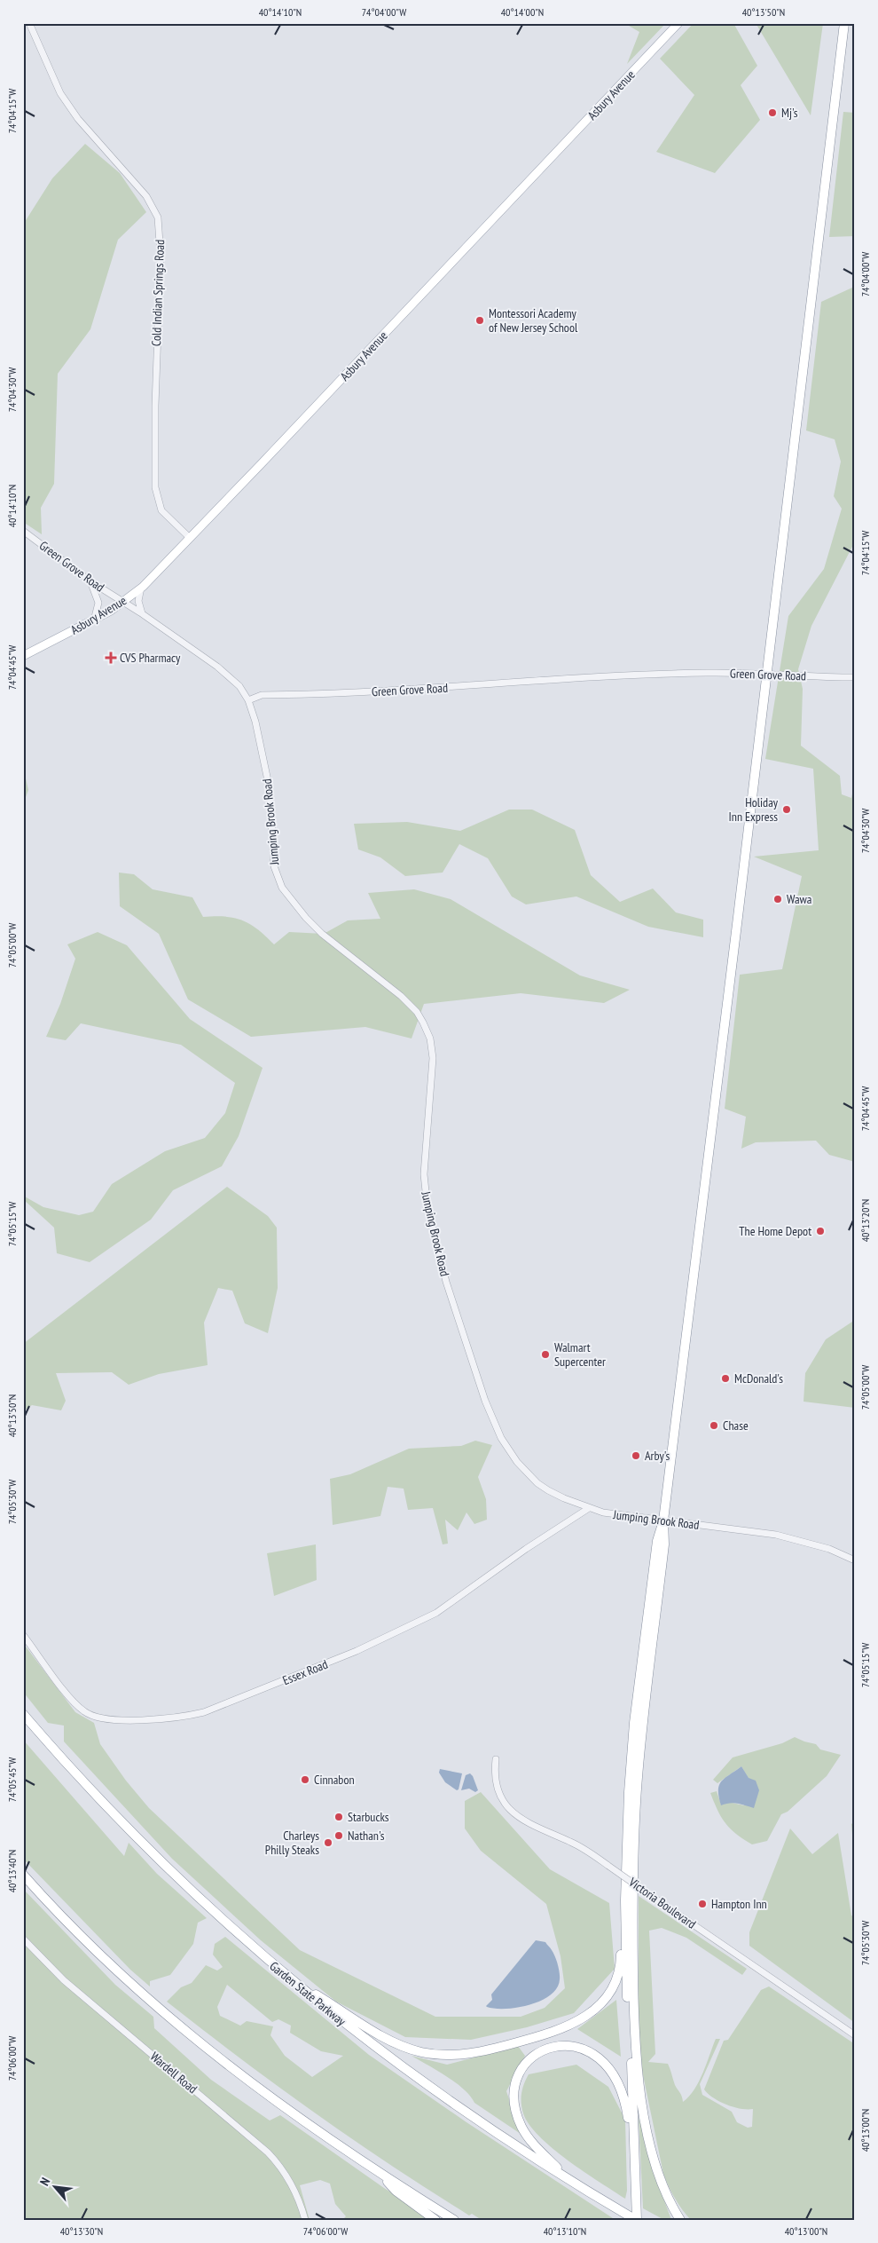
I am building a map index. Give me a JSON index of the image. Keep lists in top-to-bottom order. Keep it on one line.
{"streets":{"highway":["Garden State Parkway"],"main road":["Asbury Avenue"],"street":["Cold Indian Springs Road","Green Grove Road","Jumping Brook Road","Essex Road","Victoria Boulevard","Wardell Road"]},"crossings":[["Asbury Avenue","Cold Indian Springs Road"],["Asbury Avenue","Green Grove Road"],["Green Grove Road","Jumping Brook Road"],["Jumping Brook Road","Essex Road"]],"places":{"other":["Mj's","Montessori Academy of New Jersey School","Holiday Inn Express","Wawa","The Home Depot","Walmart Supercenter","McDonald's","Chase","Arby's","Cinnabon","Starbucks","Nathan's","Charleys Philly Steaks","Hampton Inn"],"health":["CVS Pharmacy"]},"north":"top left","coordinates":["40°14'10\"N","74°04'00\"W","40°14'00\"N","40°13'50\"N","74°04'15\"W","74°04'30\"W","74°04'45\"W","74°05'00\"W","40°13'20\"N","74°05'15\"W","74°05'30\"W","74°05'45\"W","40°13'40\"N","74°06'00\"W","40°13'00\"N","40°13'30\"N","40°13'10\"N"]}
